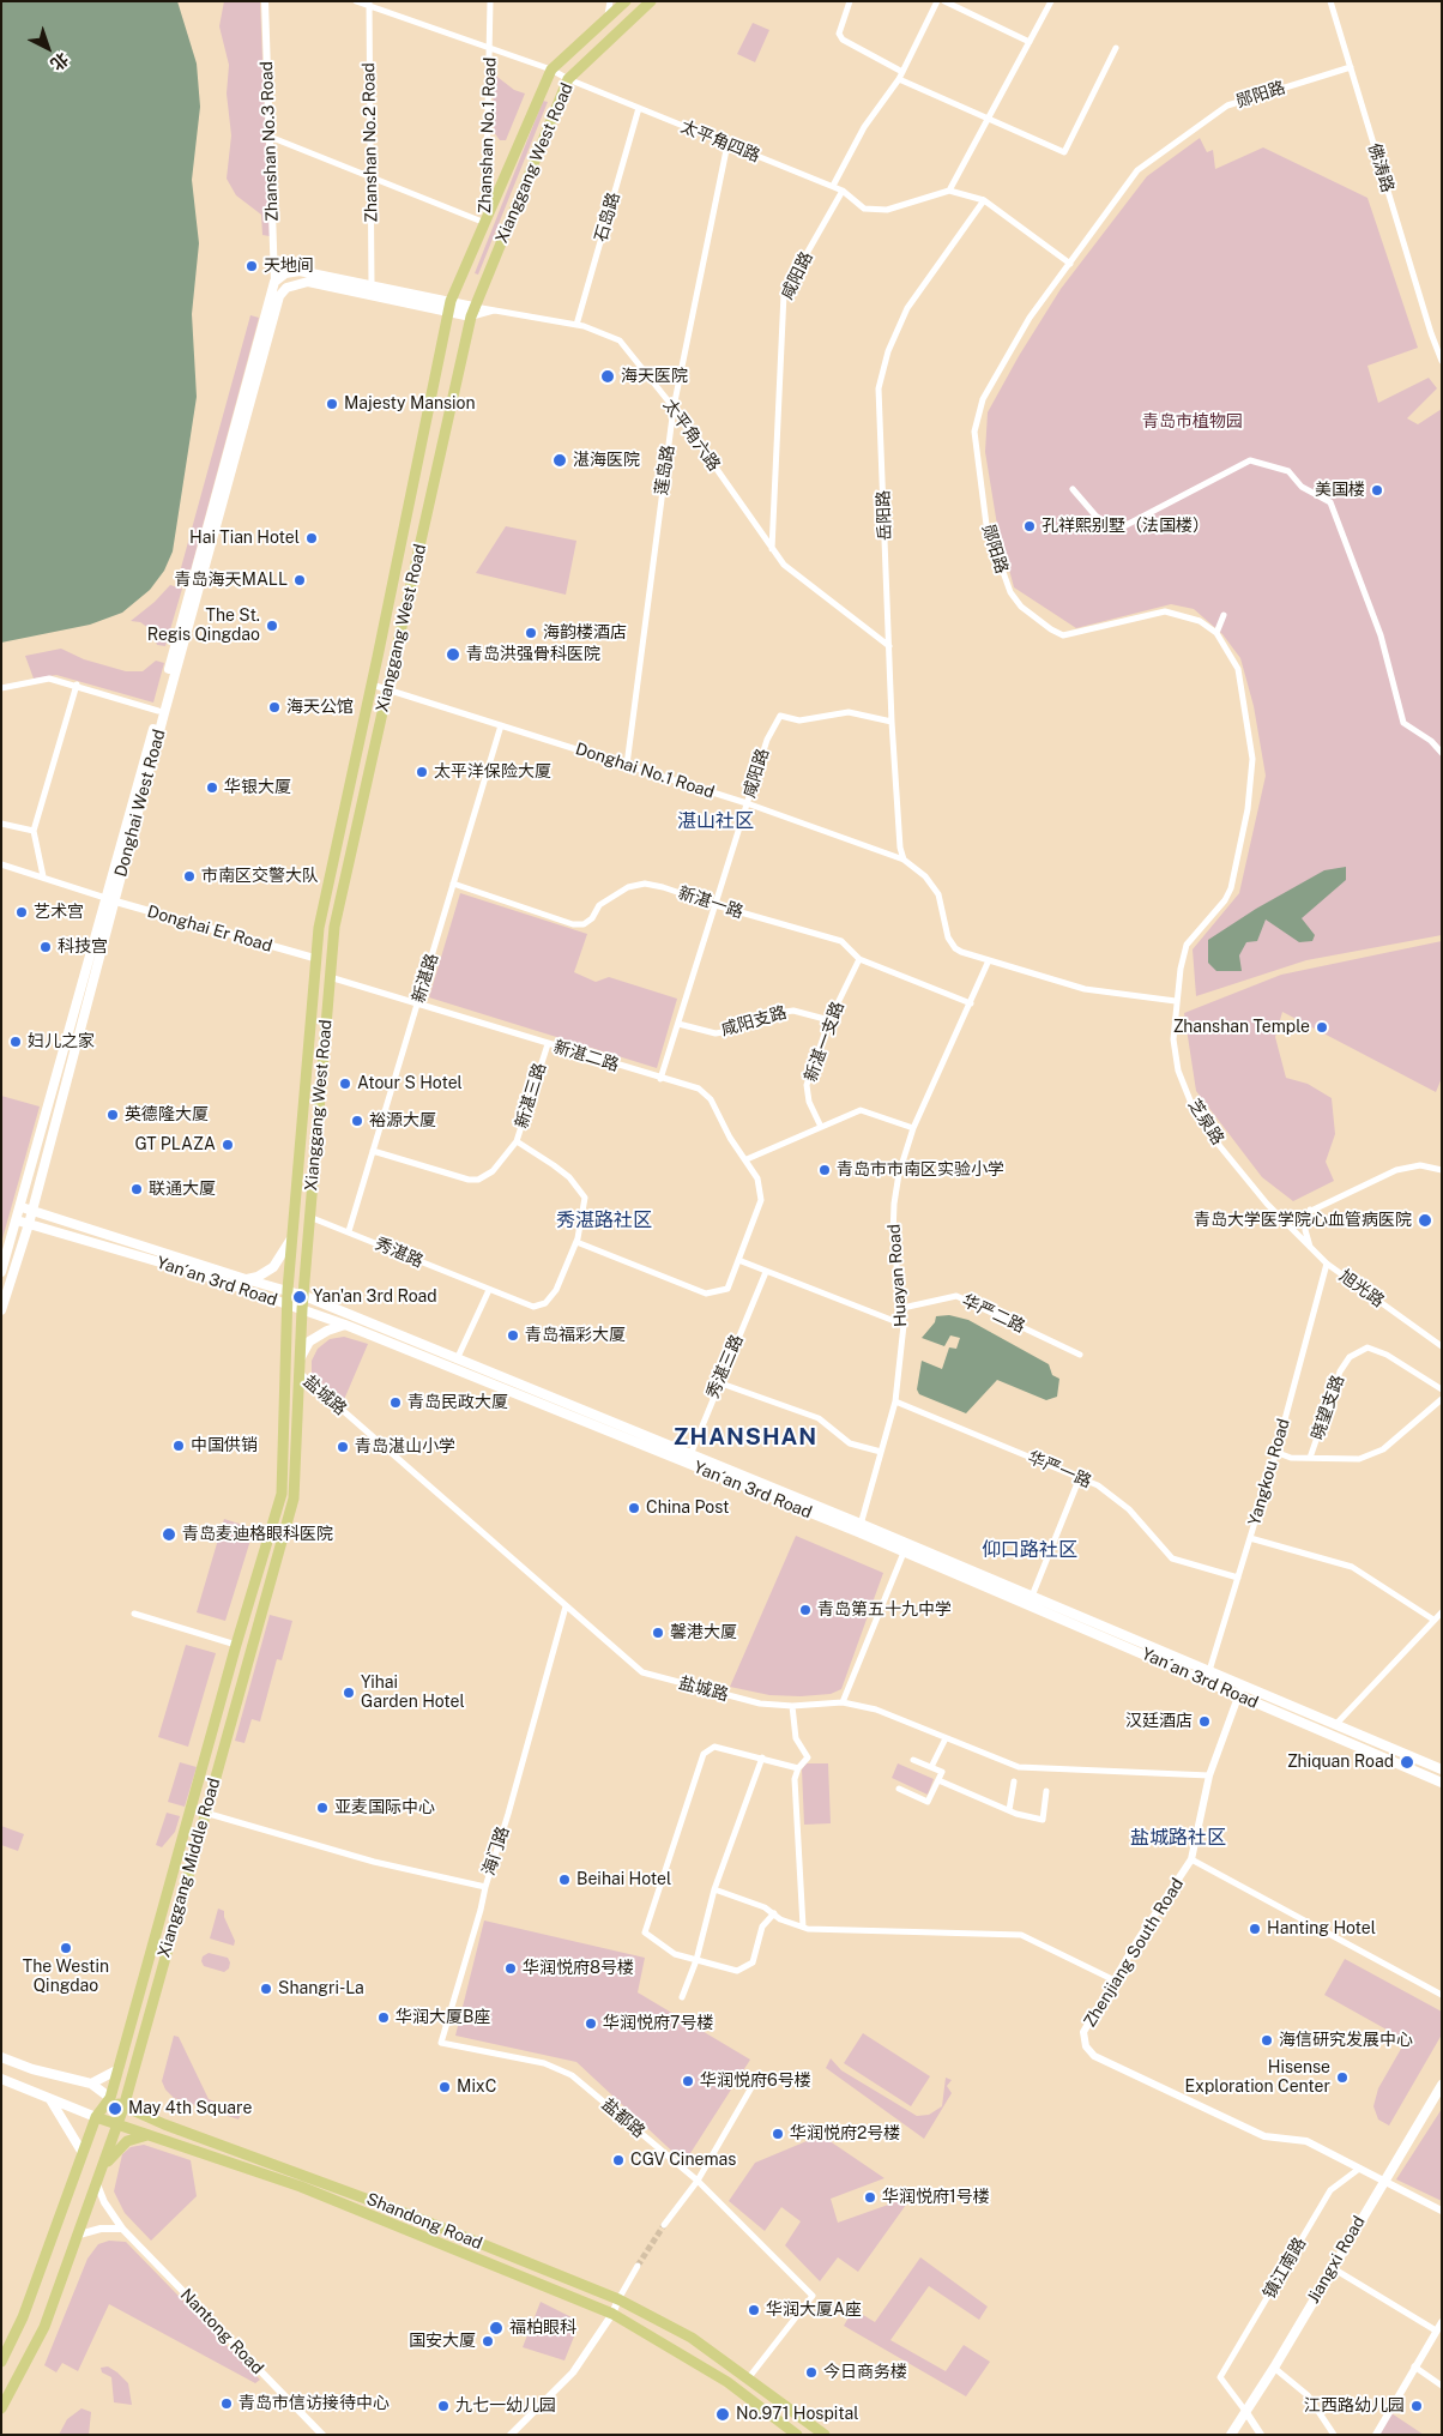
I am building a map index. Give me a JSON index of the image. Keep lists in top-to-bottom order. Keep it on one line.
{"streets":{"main road":["Xianggang West Road","Donghai West Road","Yan´an 3rd Road","Xianggang Middle Road","Shandong Road","Jiangxi Road"],"street":["郧阳路","Zhanshan No.1 Road","Zhanshan No.3 Road","太平角四路","Zhanshan No.2 Road","佛涛路","石岛路","咸阳路","太平角六路","莲岛路","岳阳路","Donghai No.1 Road","新湛一路","Donghai Er Road","新湛路","咸阳支路","新湛一支路","新湛二路","新湛三路","芝泉路","秀湛路","Huayan Road","旭光路","华严二路","秀湛三路","盐城路","晓望支路","华严一路","Yangkou Road","海门路","Zhenjiang South Road","盐都路","镇江南路","Nantong Road"]},"crossings":[["郧阳路","佛涛路"],["郧阳路","Donghai No.1 Road"],["郧阳路","芝泉路"],["Zhanshan No.1 Road","太平角四路"],["Zhanshan No.1 Road","Xianggang West Road"],["Zhanshan No.3 Road","Donghai West Road"],["太平角四路","Zhanshan No.2 Road"],["太平角四路","Xianggang West Road"],["太平角四路","石岛路"],["太平角四路","咸阳路"],["太平角四路","莲岛路"],["Xianggang West Road","太平角六路"],["Xianggang West Road","Donghai No.1 Road"],["Xianggang West Road","Donghai West Road"],["Xianggang West Road","Donghai Er Road"],["Xianggang West Road","新湛二路"],["Xianggang West Road","秀湛路"],["Xianggang West Road","Yan´an 3rd Road"],["Xianggang West Road","Xianggang Middle Road"],["石岛路","太平角六路"],["咸阳路","太平角六路"],["咸阳路","岳阳路"],["咸阳路","Donghai No.1 Road"],["咸阳路","新湛一路"],["咸阳路","咸阳支路"],["咸阳路","新湛二路"],["太平角六路","莲岛路"],["太平角六路","岳阳路"],["莲岛路","Donghai No.1 Road"],["岳阳路","Donghai No.1 Road"],["Donghai No.1 Road","新湛路"],["Donghai No.1 Road","芝泉路"],["Donghai No.1 Road","Huayan Road"],["Donghai West Road","Donghai Er Road"],["Donghai West Road","Yan´an 3rd Road"],["新湛一路","新湛路"],["新湛一路","新湛一支路"],["新湛一路","Huayan Road"],["新湛路","新湛二路"],["新湛路","新湛三路"],["新湛路","秀湛路"],["咸阳支路","新湛一支路"],["新湛二路","新湛三路"],["新湛二路","秀湛路"],["新湛三路","秀湛路"],["芝泉路","旭光路"],["Huayan Road","Yan´an 3rd Road"],["Huayan Road","华严二路"],["Huayan Road","华严一路"],["Yan´an 3rd Road","秀湛三路"],["Yan´an 3rd Road","Yangkou Road"],["Yan´an 3rd Road","Xianggang Middle Road"],["Yan´an 3rd Road","Zhenjiang South Road"],["旭光路","Yangkou Road"],["盐城路","海门路"],["盐城路","Xianggang Middle Road"],["盐城路","Zhenjiang South Road"],["晓望支路","Yangkou Road"],["华严一路","Yangkou Road"],["海门路","Xianggang Middle Road"],["海门路","盐都路"],["Xianggang Middle Road","Shandong Road"],["Xianggang Middle Road","Nantong Road"],["Zhenjiang South Road","Jiangxi Road"],["Zhenjiang South Road","镇江南路"],["盐都路","Shandong Road"],["Jiangxi Road","镇江南路"]],"districts":["湛山社区","秀湛路社区","ZHANSHAN","仰口路社区","盐城路社区"],"parks":["青岛市植物园"],"places":["天地间","海天医院","Majesty Mansion","湛海医院","美国楼","孔祥熙别墅（法国楼）","Hai Tian Hotel","青岛海天MALL","The St. Regis Qingdao","海韵楼酒店","青岛洪强骨科医院","海天公馆","太平洋保险大厦","华银大厦","市南区交警大队","艺术宫","科技宫","Zhanshan Temple","妇儿之家","Atour S Hotel","英德隆大厦","裕源大厦","GT PLAZA","青岛市市南区实验小学","联通大厦","青岛大学医学院心血管病医院","Yan'an 3rd Road","青岛福彩大厦","青岛民政大厦","中国供销","青岛湛山小学","China Post","青岛麦迪格眼科医院","青岛第五十九中学","馨港大厦","Yihai Garden Hotel","汉廷酒店","Zhiquan Road","亚麦国际中心","Beihai Hotel","Hanting Hotel","The Westin Qingdao","华润悦府8号楼","Shangri-La","华润大厦B座","华润悦府7号楼","海信研究发展中心","Hisense Exploration Center","华润悦府6号楼","MixC","May 4th Square","华润悦府2号楼","CGV Cinemas","华润悦府1号楼","华润大厦A座","福柏眼科","国安大厦","今日商务楼","青岛市信访接待中心","九七一幼儿园","江西路幼儿园","No.971 Hospital"],"north":"bottom right"}
